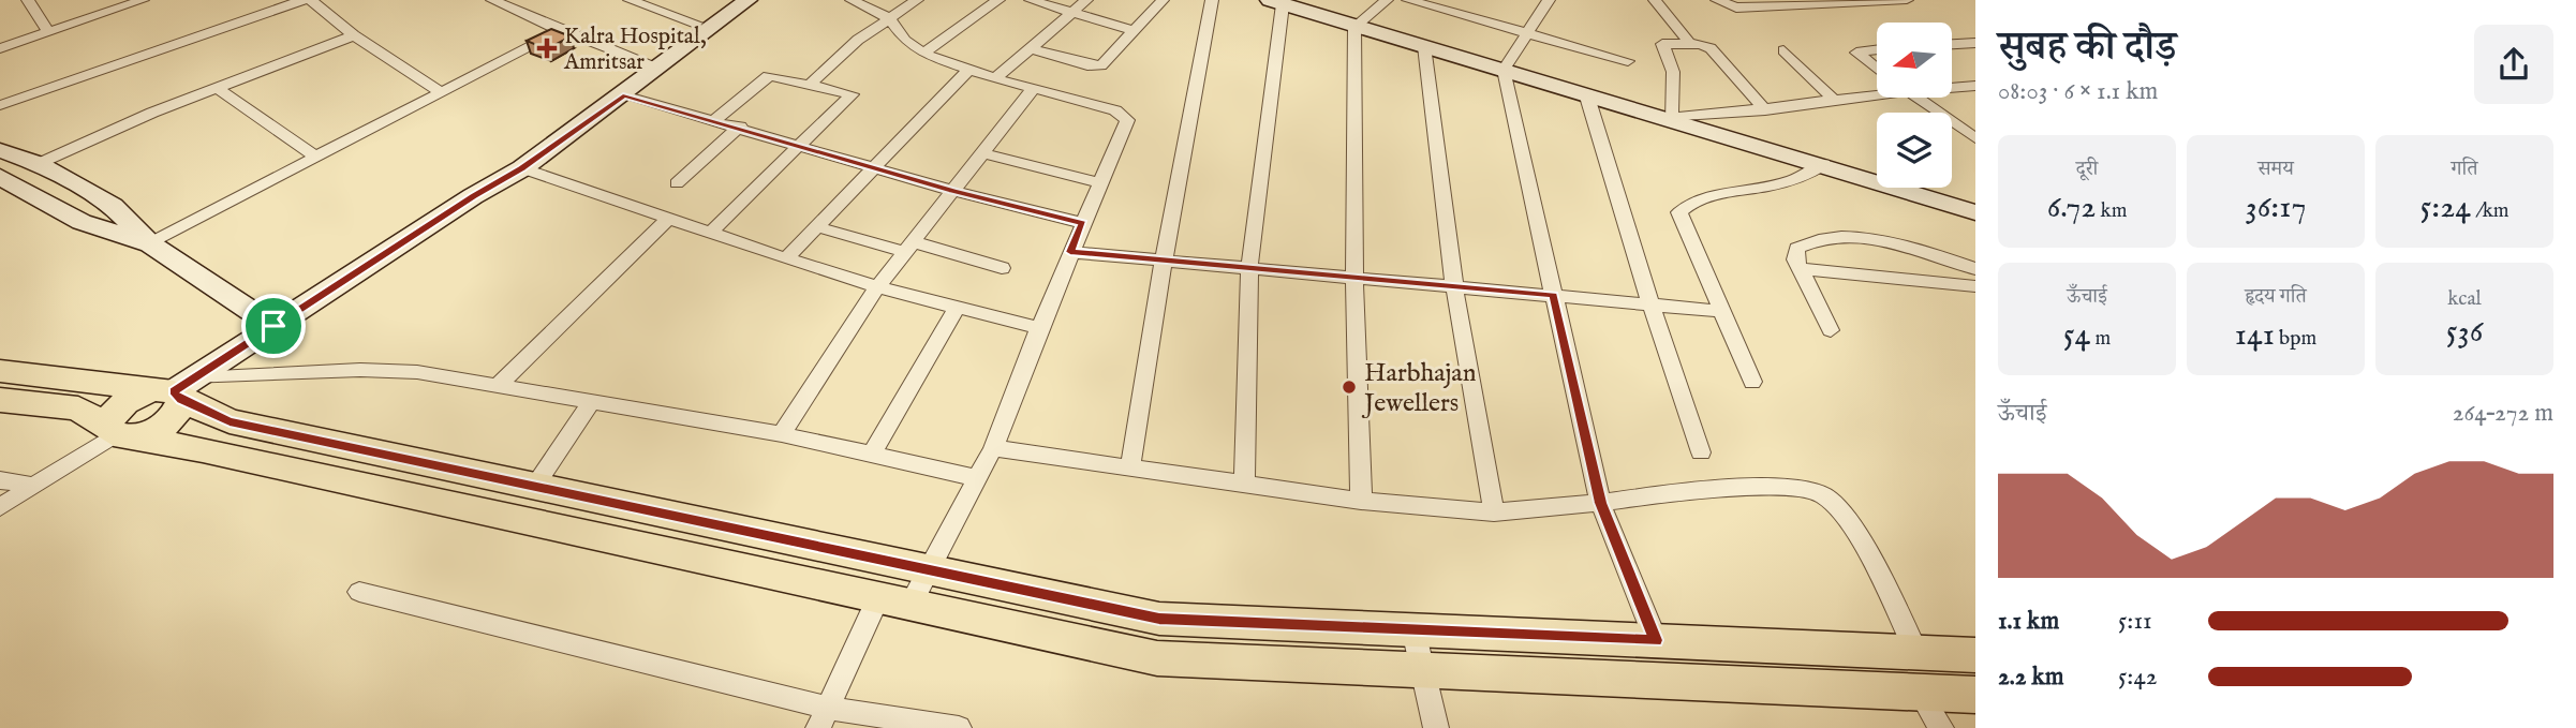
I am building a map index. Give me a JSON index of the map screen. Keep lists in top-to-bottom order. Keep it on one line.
{"places":{"health":["Kalra Hospital, Amritsar"],"other":["Harbhajan Jewellers"]},"north":"left","page":{"heading":["सुबह की दौड़","08:03 · 6 × 1.1 km"],"stats":[["दूरी","6.72 km"],["समय","36:17"],["गति","5:24 /km"],["ऊँचाई","54 m"],["हृदय गति","141 bpm"],["kcal","536"]],"chart":["ऊँचाई","264–272 m"],"list":[{"name":"1.1 km","note":"5:11"},{"name":"2.2 km","note":"5:42"}]}}
